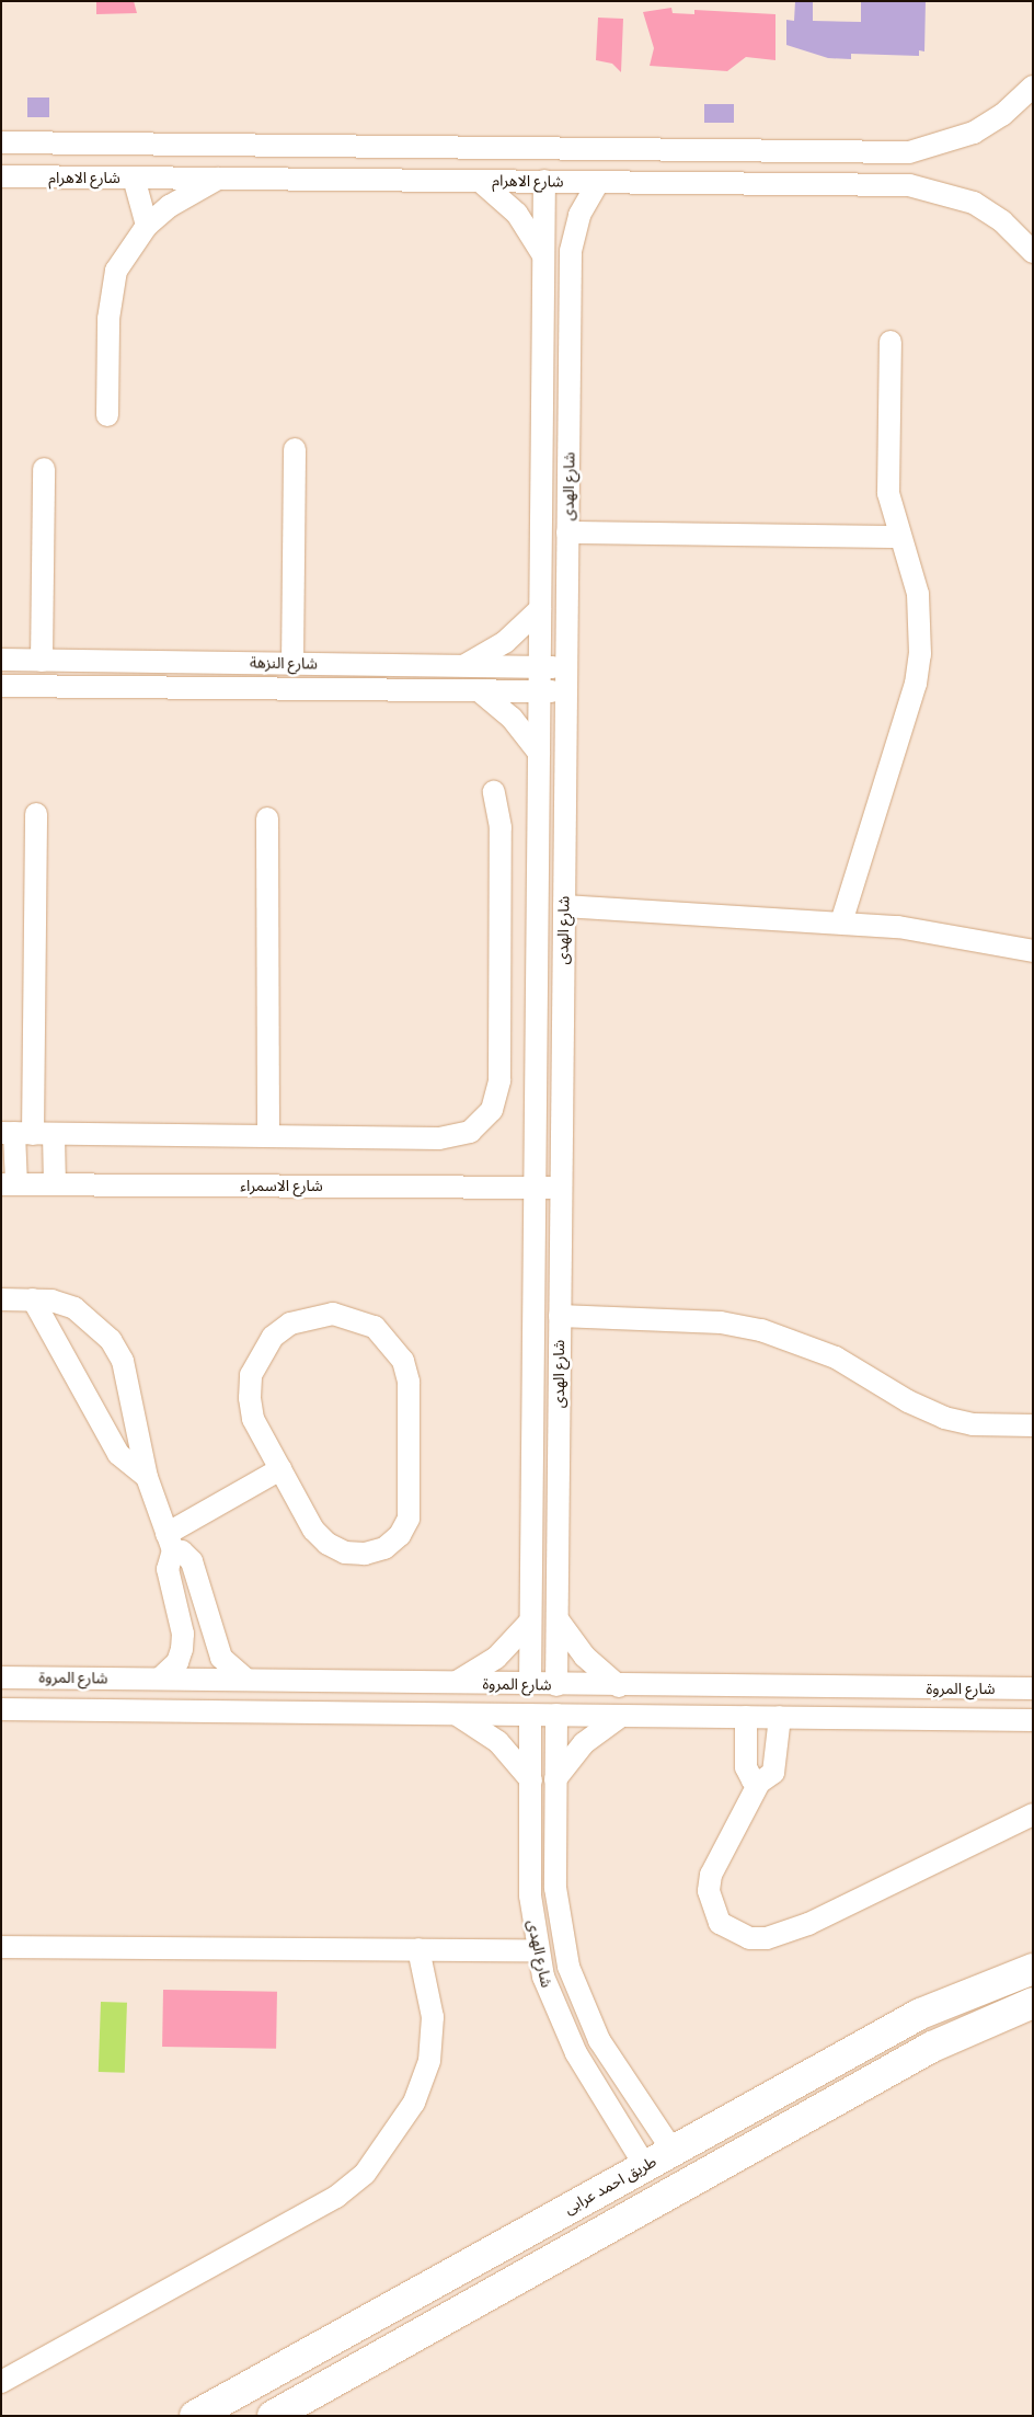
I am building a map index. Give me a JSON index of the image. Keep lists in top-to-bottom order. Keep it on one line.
{"streets":{"street":["شارع الاهرام","شارع الهدى","شارع النزهة","شارع الاسمراء","شارع المروة","طريق احمد عرابى"]},"crossings":[["شارع الاهرام","شارع الهدى"],["شارع الهدى","شارع النزهة"],["شارع الهدى","شارع الاسمراء"],["شارع الهدى","شارع المروة"],["شارع الهدى","طريق احمد عرابى"]]}
